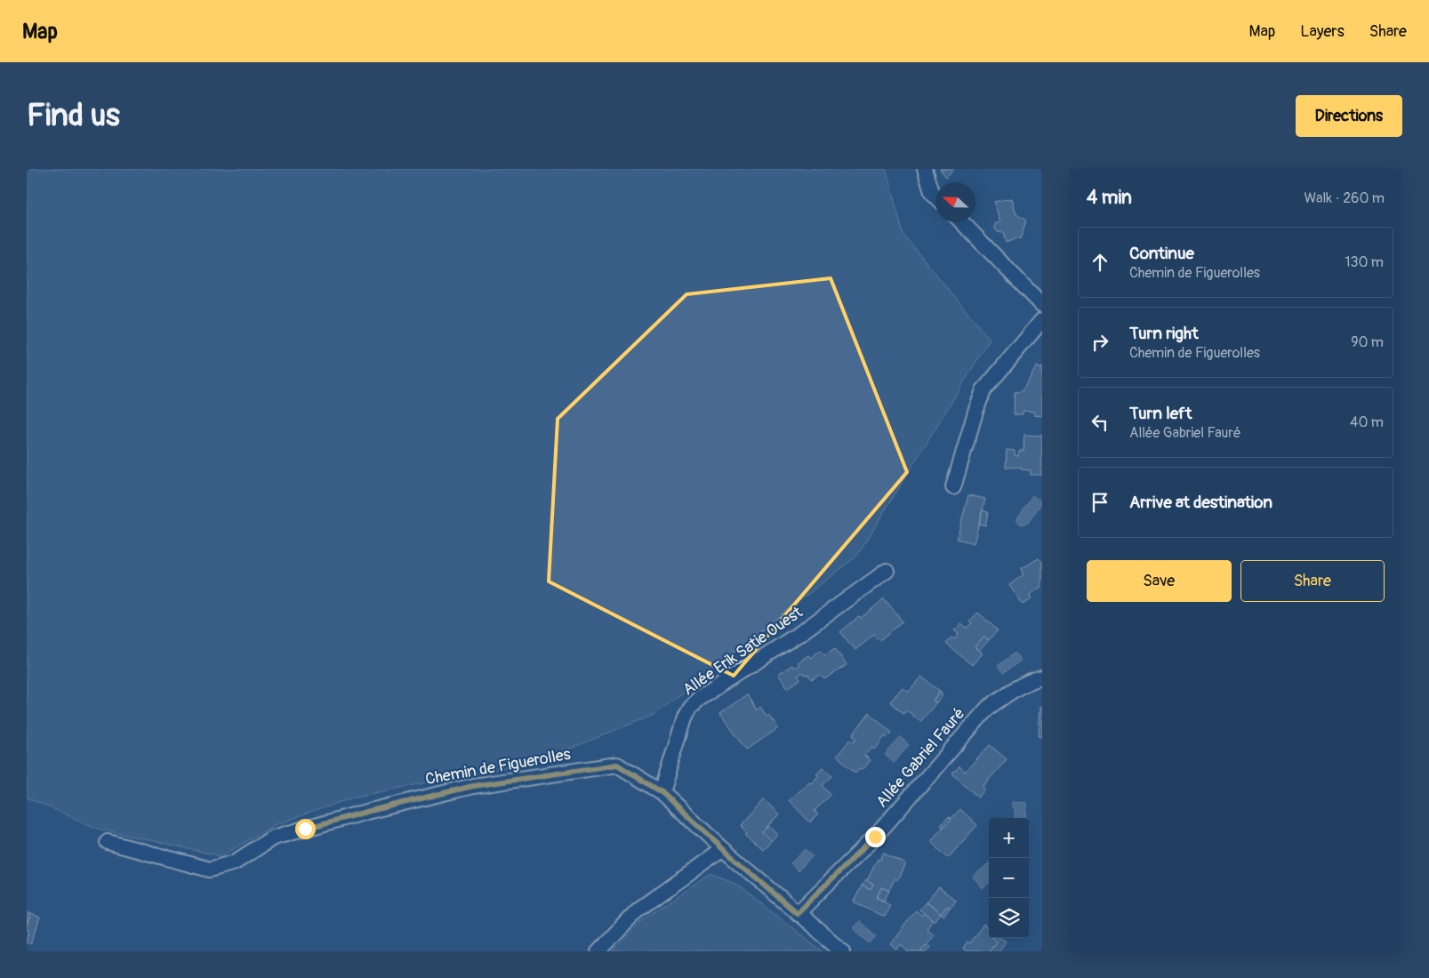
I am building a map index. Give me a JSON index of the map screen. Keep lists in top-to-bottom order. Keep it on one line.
{"streets":{"street":["Allée Erik Satie Ouest","Allée Gabriel Fauré","Chemin de Figuerolles"]},"crossings":[["Allée Erik Satie Ouest","Chemin de Figuerolles"],["Allée Gabriel Fauré","Chemin de Figuerolles"]],"north":"left","page":{"header":"Map","nav":["Map","Layers","Share"],"buttons":["Directions",["Save","Share"]],"title":"Find us","heading":["4 min","Walk · 260 m"],"list":[["Continue","Chemin de Figuerolles","130 m"],["Turn right","Chemin de Figuerolles","90 m"],["Turn left","Allée Gabriel Fauré","40 m"],"Arrive at destination"],"map_buttons":["+","−"]}}
